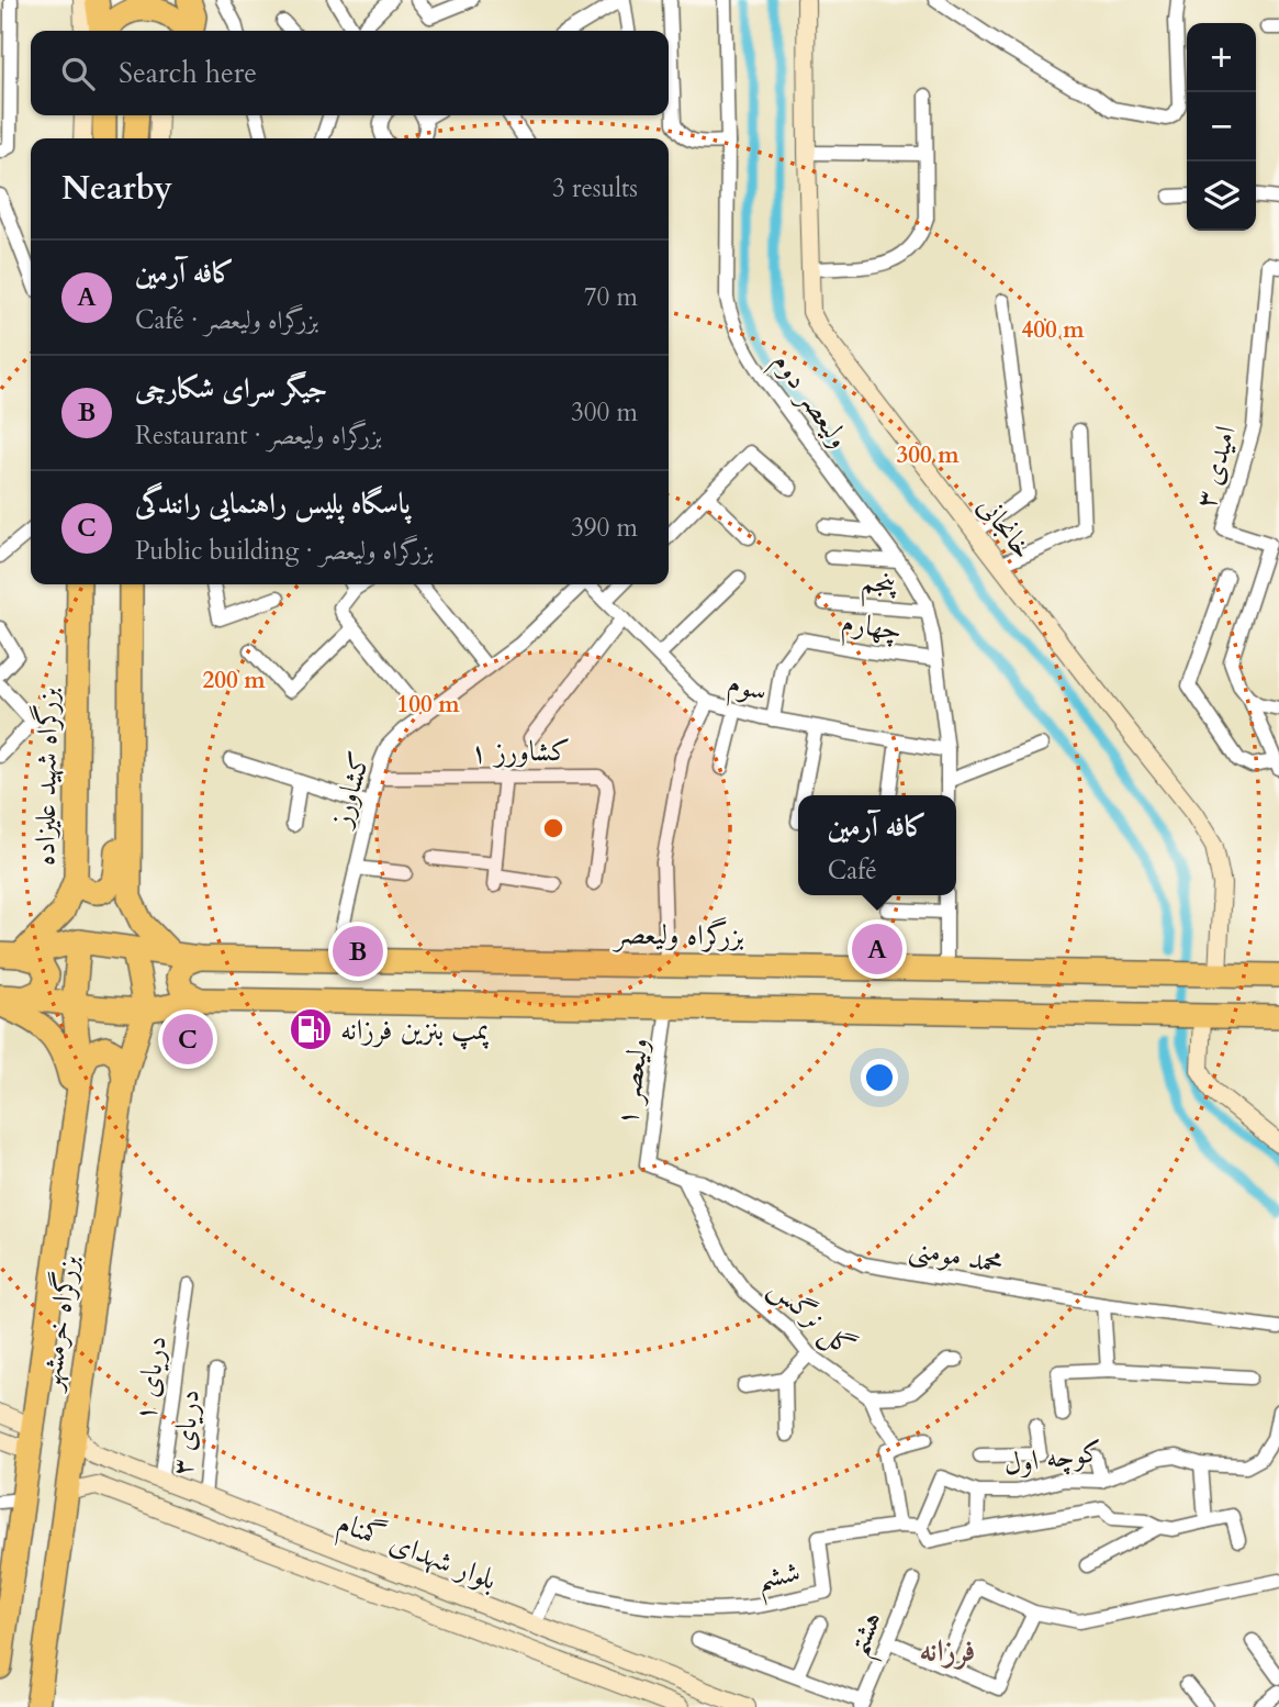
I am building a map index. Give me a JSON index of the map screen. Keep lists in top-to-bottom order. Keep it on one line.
{"streets":{"highway":["بزرگراه شهید علیزاده","بزرگراه ولیعصر","بزرگراه خرمشهر"],"main road":["خانجانی","بلوار شهدای گمنام"],"street":["ولیعصر دوم","امیدی ۳","پنجم","چهارم","سوم","کشاورز ۱","کشاورز","ولیعصر ۱","محمد مومنی","گل نرگس","دریای ۱","دریای ۳","کوچه اول","ششم","هشتم"]},"crossings":[["ولیعصر دوم","پنجم"],["ولیعصر دوم","چهارم"],["ولیعصر دوم","سوم"],["خانجانی","بزرگراه ولیعصر"],["چهارم","سوم"],["کشاورز ۱","کشاورز"],["کشاورز","بزرگراه ولیعصر"],["بزرگراه ولیعصر","بزرگراه خرمشهر"],["ولیعصر ۱","محمد مومنی"],["محمد مومنی","گل نرگس"],["بزرگراه خرمشهر","بلوار شهدای گمنام"],["دریای ۱","بلوار شهدای گمنام"],["دریای ۳","بلوار شهدای گمنام"],["بلوار شهدای گمنام","ششم"]],"districts":["فرزانه"],"places":{"fuel station":["پمپ بنزین فرزانه"]},"page":{"map_buttons":["+","−"],"search":"Search here","heading":["Nearby","3 results"],"list":[{"mark":"A","name":"کافه آرمین","note":"Café · بزرگراه ولیعصر","value":"70 m"},{"mark":"B","name":"جیگر سرای شکارچی","note":"Restaurant · بزرگراه ولیعصر","value":"300 m"},{"mark":"C","name":"پاسگاه پلیس راهنمایی رانندگی","note":"Public building · بزرگراه ولیعصر","value":"390 m"}],"popup":["کافه آرمین","Café"],"pins":["A","B","C"]},"rings":["400 m","300 m","200 m","100 m"]}
